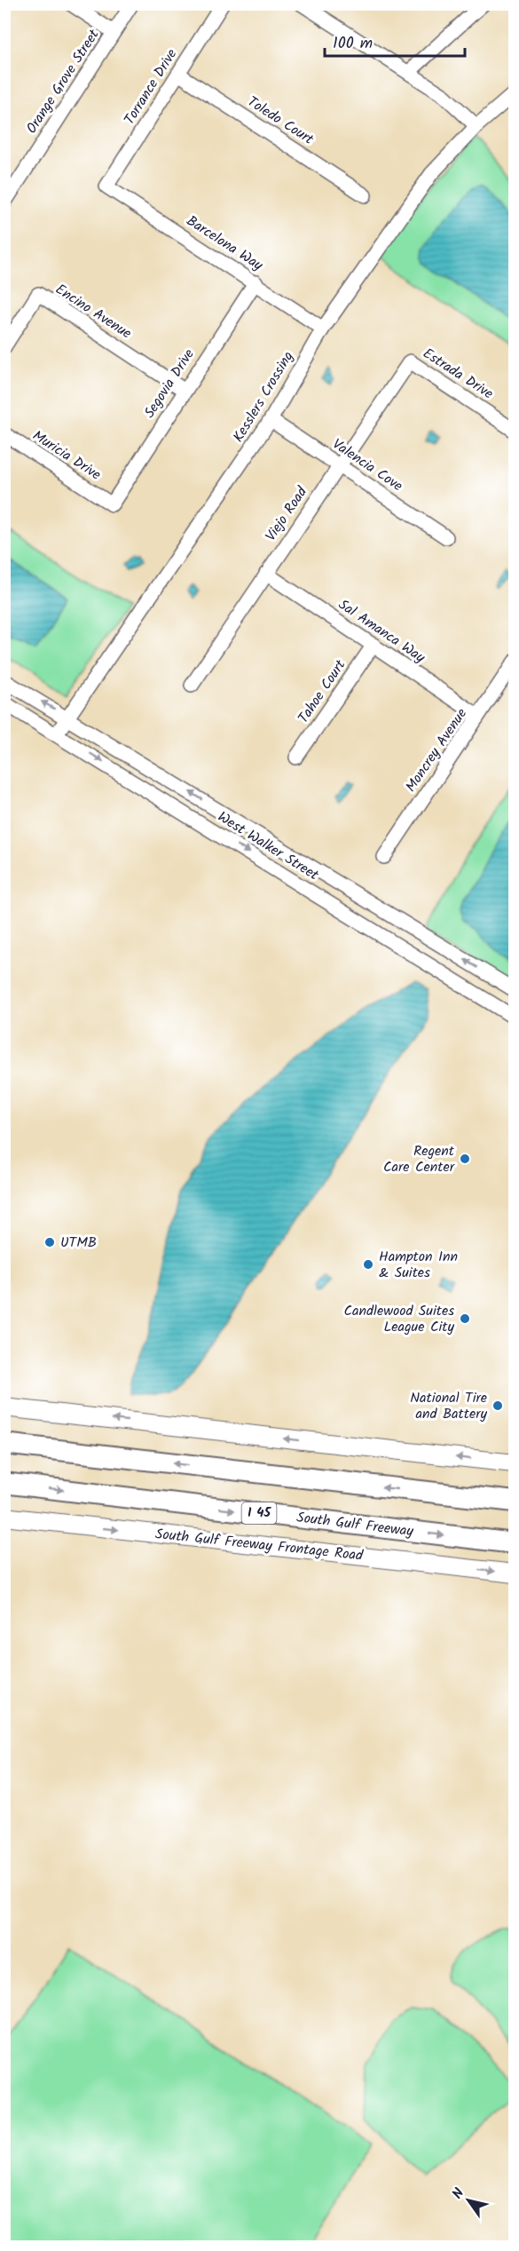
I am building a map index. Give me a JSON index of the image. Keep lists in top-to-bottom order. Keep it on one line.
{"streets":{"highway":["I 45","South Gulf Freeway"],"main road":["South Gulf Freeway Frontage Road"],"street":["Orange Grove Street","Torrance Drive","Toledo Court","Barcelona Way","Encino Avenue","Estrada Drive","Segovia Drive","Kesslers Crossing","Muricia Drive","Valencia Cove","Viejo Road","Sal Amanca Way","Tahoe Court","Moncrey Avenue","West Walker Street"]},"crossings":[["Torrance Drive","Toledo Court"],["Torrance Drive","Barcelona Way"],["Barcelona Way","Segovia Drive"],["Barcelona Way","Kesslers Crossing"],["Encino Avenue","Segovia Drive"],["Estrada Drive","Viejo Road"],["Segovia Drive","Muricia Drive"],["Kesslers Crossing","Valencia Cove"],["Kesslers Crossing","West Walker Street"],["Valencia Cove","Viejo Road"],["Viejo Road","Sal Amanca Way"],["Sal Amanca Way","Tahoe Court"],["Sal Amanca Way","Moncrey Avenue"]],"places":["Regent Care Center","UTMB","Hampton Inn & Suites","Candlewood Suites League City","National Tire and Battery"],"scale_bar":"100 m","north":"top left"}
